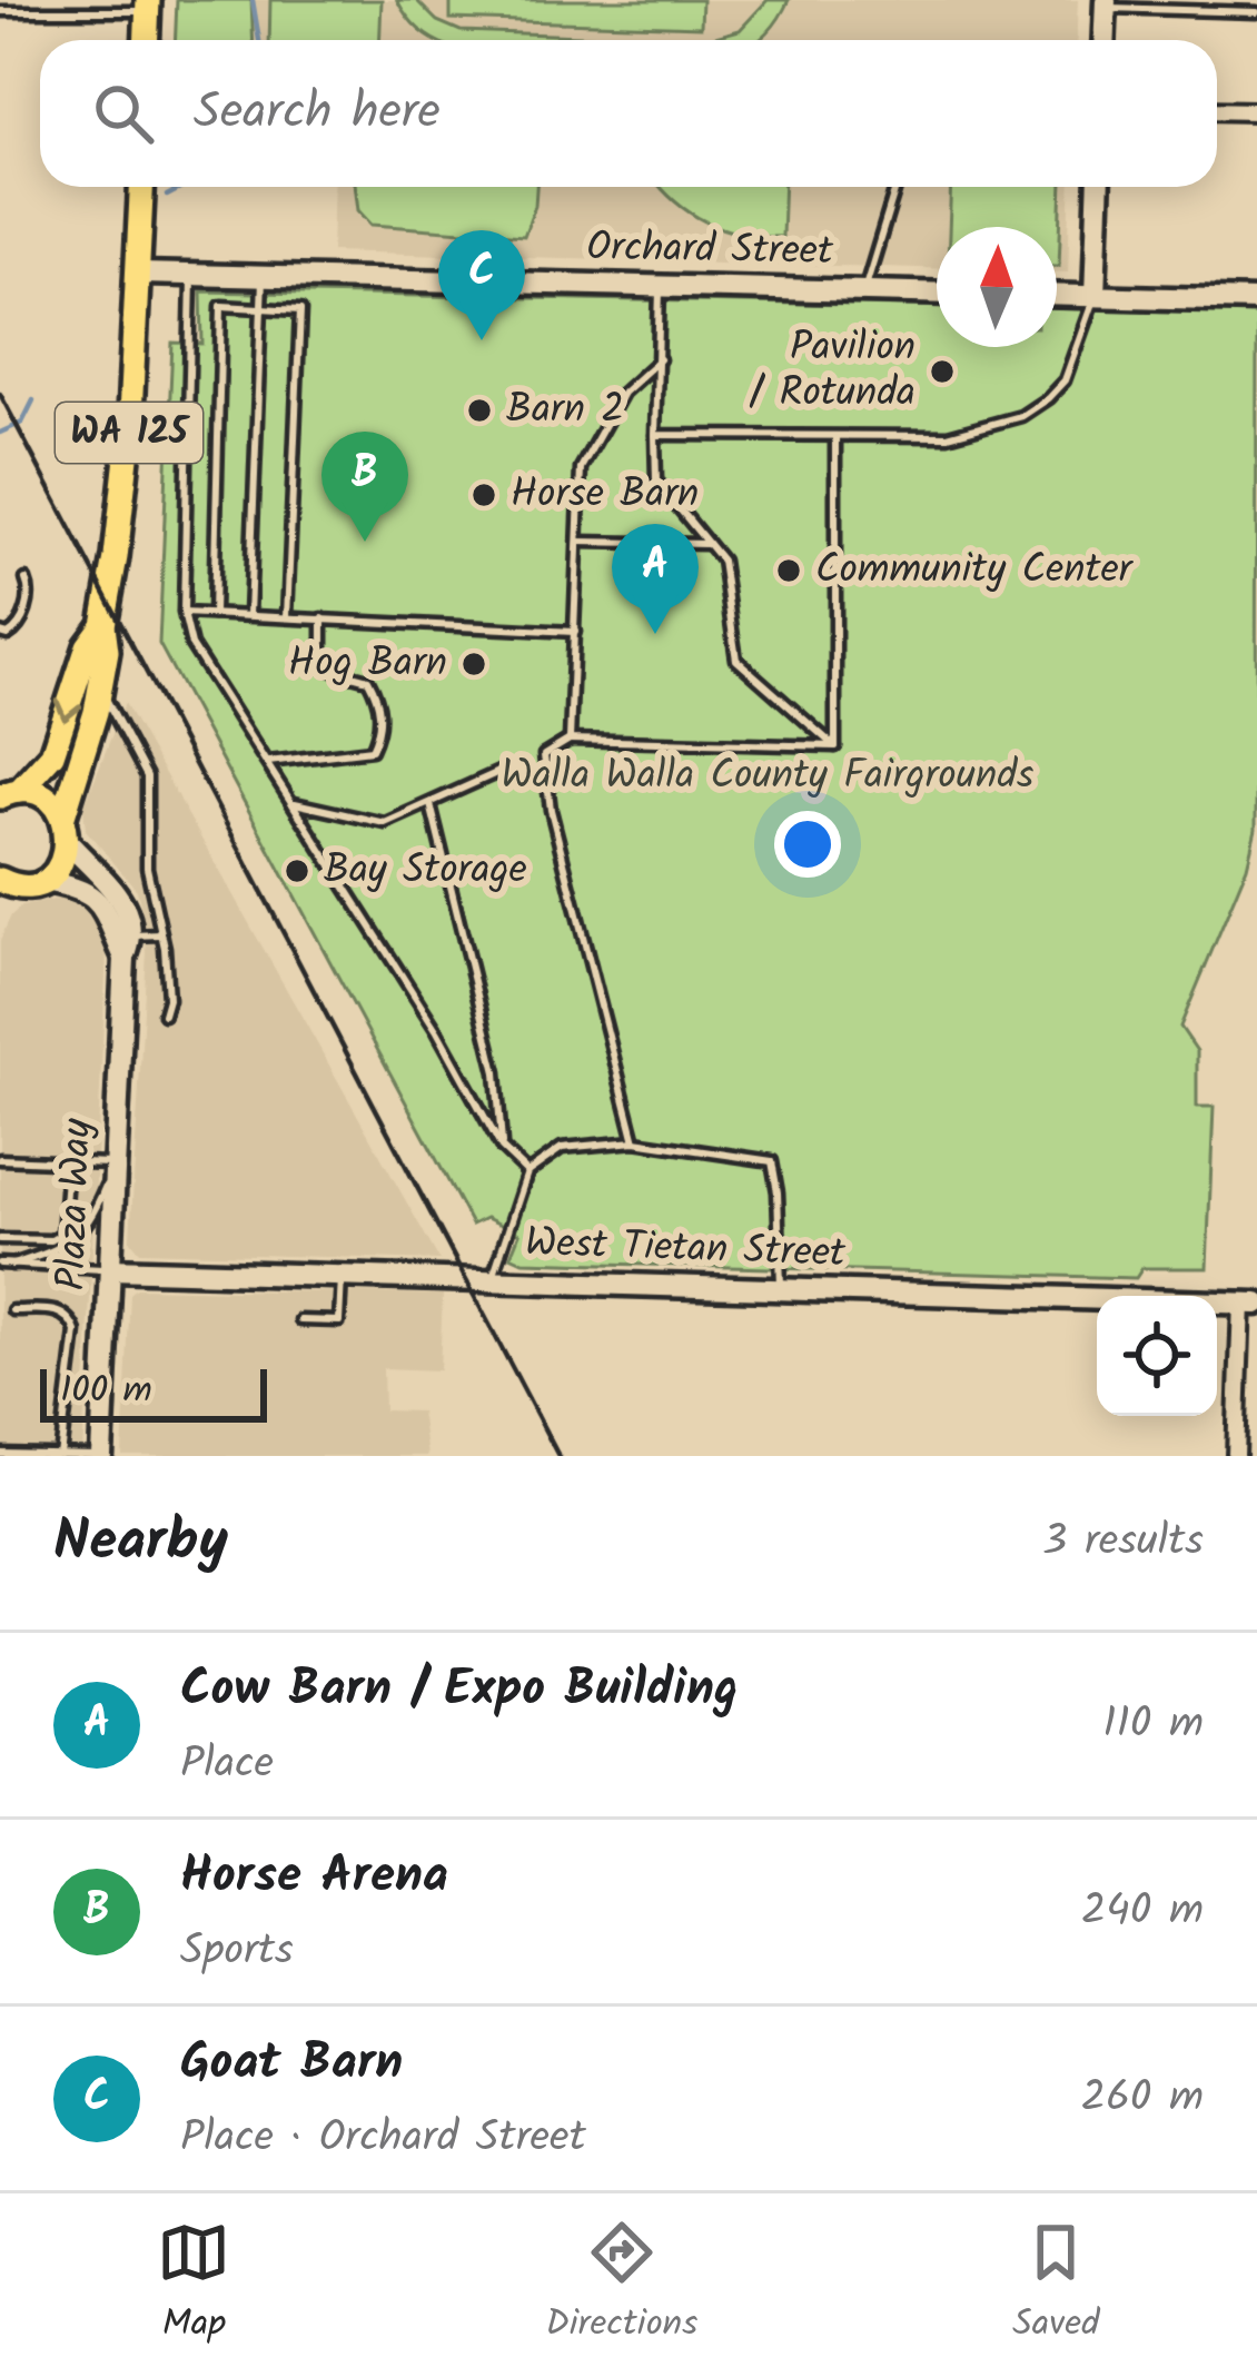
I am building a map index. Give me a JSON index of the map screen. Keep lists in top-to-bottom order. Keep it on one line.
{"streets":{"main road":["Orchard Street","WA 125","Plaza Way","West Tietan Street"]},"crossings":[["Orchard Street","WA 125"],["WA 125","Plaza Way"],["Plaza Way","West Tietan Street"]],"parks":["Walla Walla County Fairgrounds"],"places":["Pavilion / Rotunda","Barn 2","Horse Barn","Community Center","Hog Barn","Bay Storage"],"scale_bar":"100 m","north":"top","page":{"search":"Search here","pins":["C","B","A"],"scale":"100 m","heading":["Nearby","3 results"],"list":[{"mark":"A","name":"Cow Barn / Expo Building","note":"Place","value":"110 m"},{"mark":"B","name":"Horse Arena","note":"Sports","value":"240 m"},{"mark":"C","name":"Goat Barn","note":"Place · Orchard Street","value":"260 m"}],"nav":["Map","Directions","Saved"]}}
